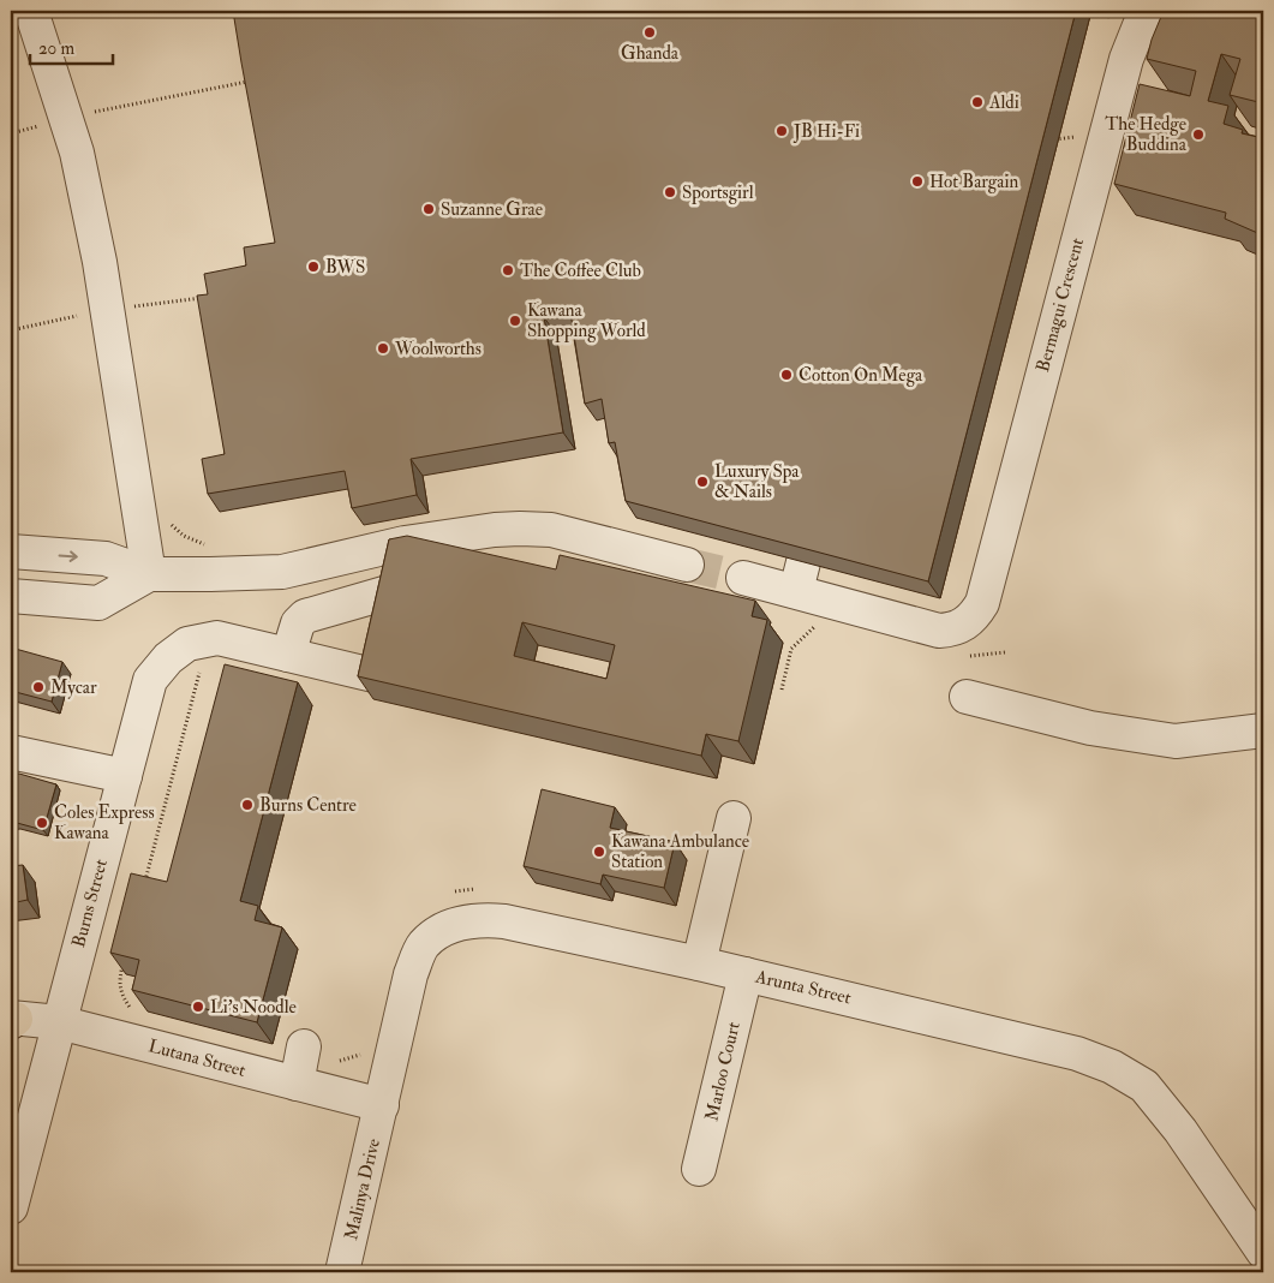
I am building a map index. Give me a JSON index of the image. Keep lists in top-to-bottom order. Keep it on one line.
{"streets":{"street":["Bermagui Crescent","Burns Street","Arunta Street","Lutana Street","Marloo Court","Malinya Drive"]},"crossings":[["Burns Street","Lutana Street"],["Arunta Street","Lutana Street"],["Arunta Street","Marloo Court"],["Arunta Street","Malinya Drive"],["Lutana Street","Malinya Drive"]],"places":["Ghanda","Aldi","JB Hi-Fi","The Hedge Buddina","Hot Bargain","Sportsgirl","Suzanne Grae","BWS","The Coffee Club","Kawana Shopping World","Woolworths","Cotton On Mega","Luxury Spa & Nails","Mycar","Burns Centre","Coles Express Kawana","Kawana Ambulance Station","Li's Noodle"],"scale_bar":"20 m"}
